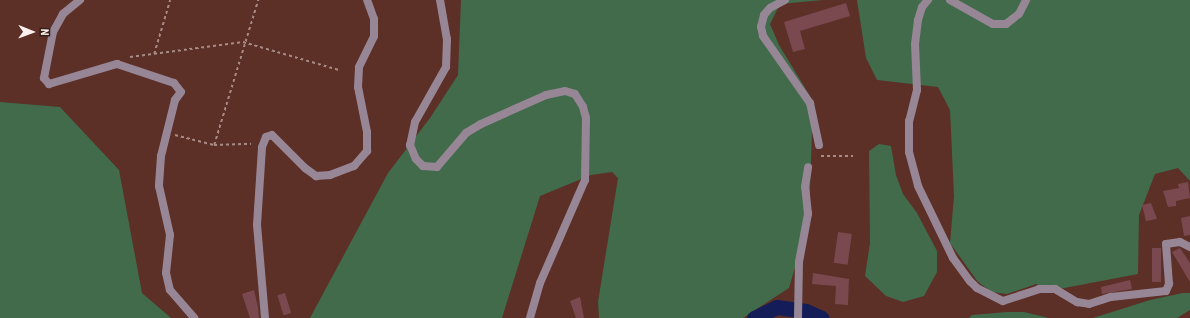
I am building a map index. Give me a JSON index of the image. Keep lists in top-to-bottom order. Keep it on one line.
{"north":"right"}
